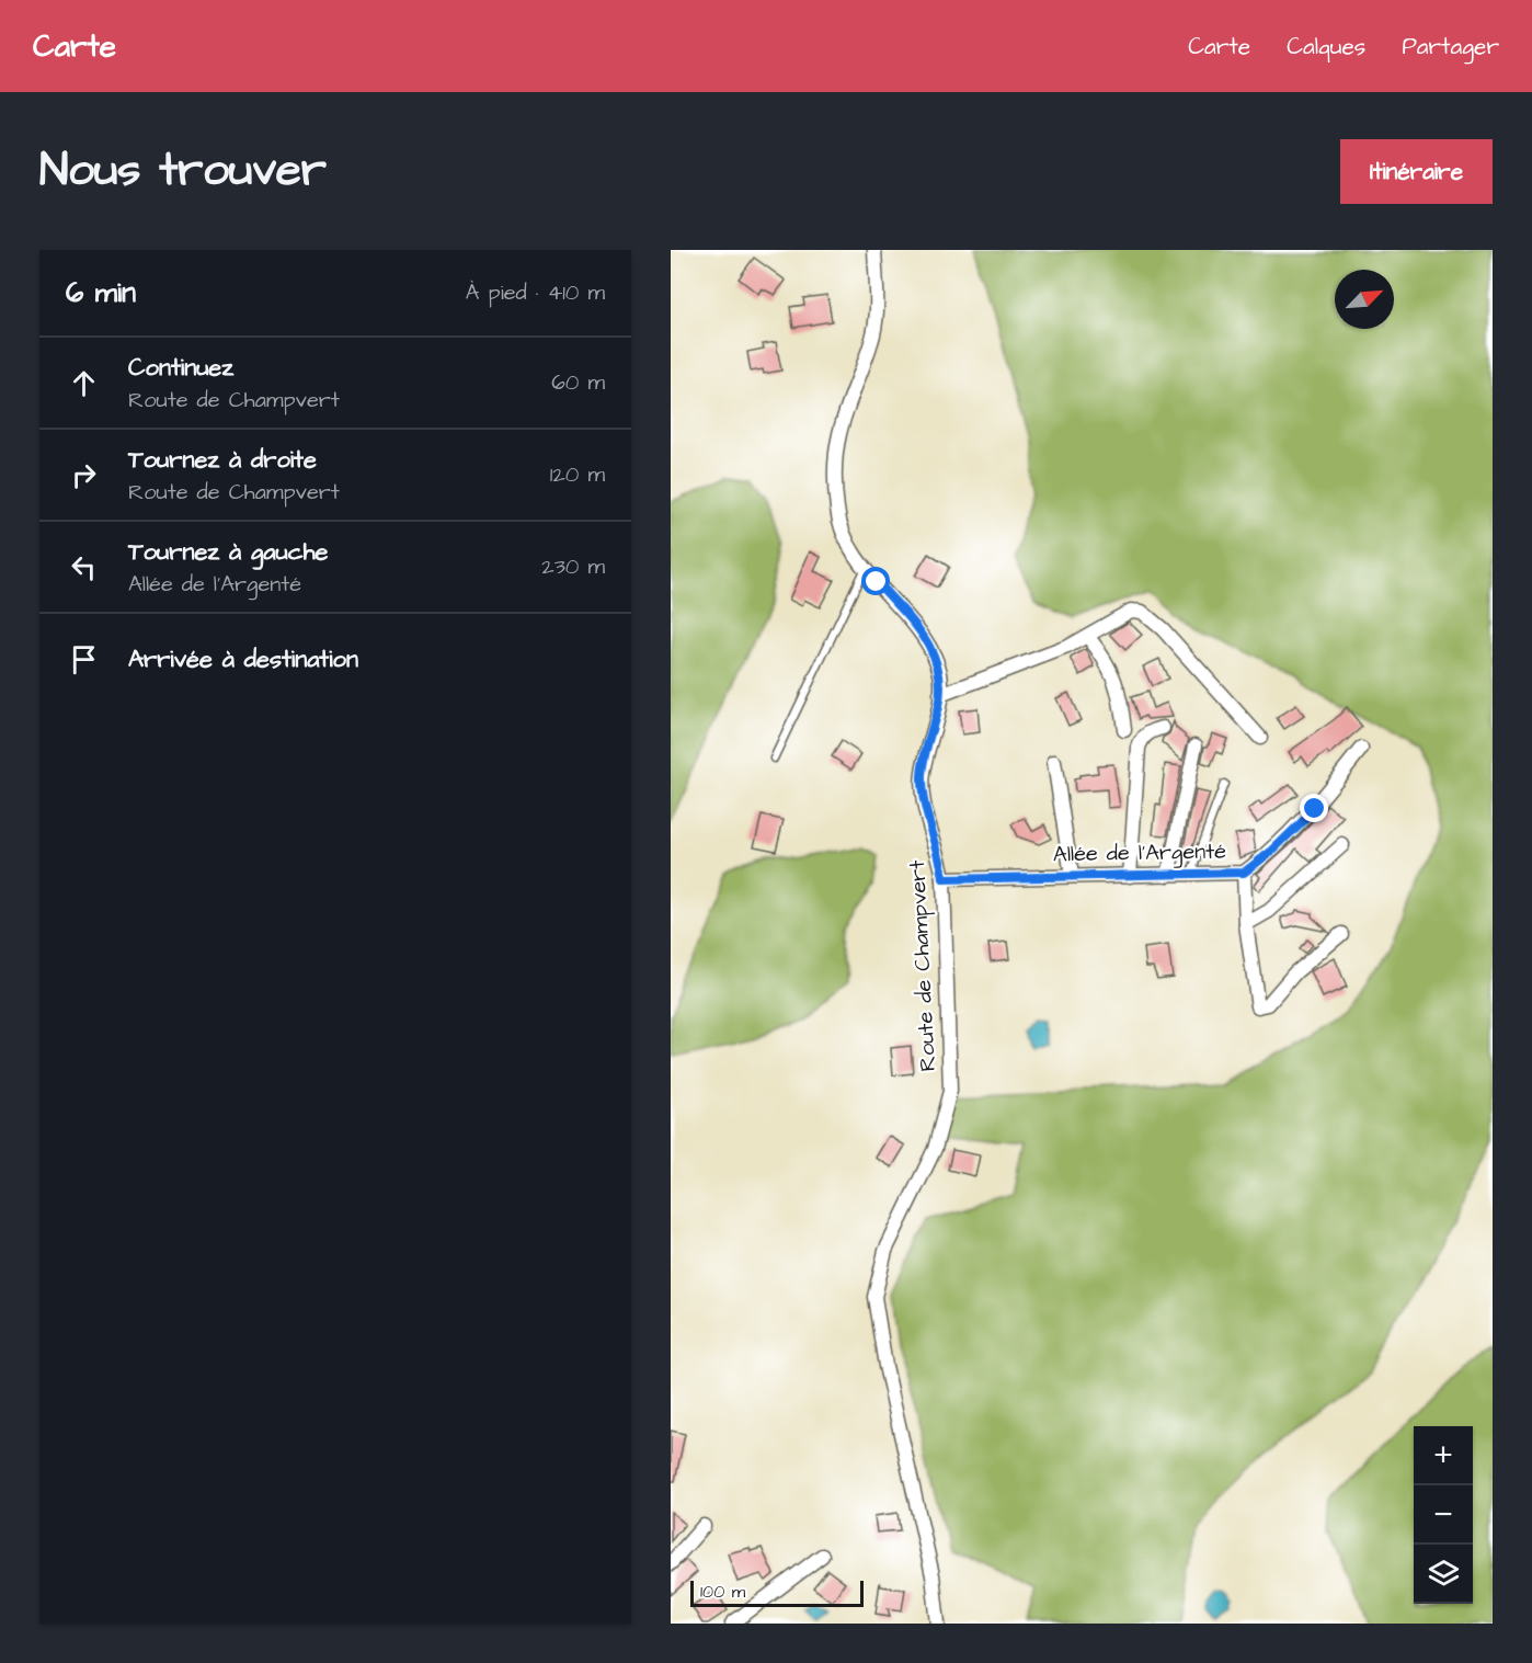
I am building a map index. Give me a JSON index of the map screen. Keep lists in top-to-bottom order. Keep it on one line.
{"streets":{"street":["Allée de l'Argenté","Route de Champvert"]},"crossings":[["Allée de l'Argenté","Route de Champvert"]],"scale_bar":"100 m","north":"top right","page":{"header":"Carte","nav":["Carte","Calques","Partager"],"title":"Nous trouver","buttons":"Itinéraire","heading":["6 min","À pied · 410 m"],"list":[["Continuez","Route de Champvert","60 m"],["Tournez à droite","Route de Champvert","120 m"],["Tournez à gauche","Allée de l'Argenté","230 m"],"Arrivée à destination"],"map_buttons":["+","−"],"scale":"100 m"}}
